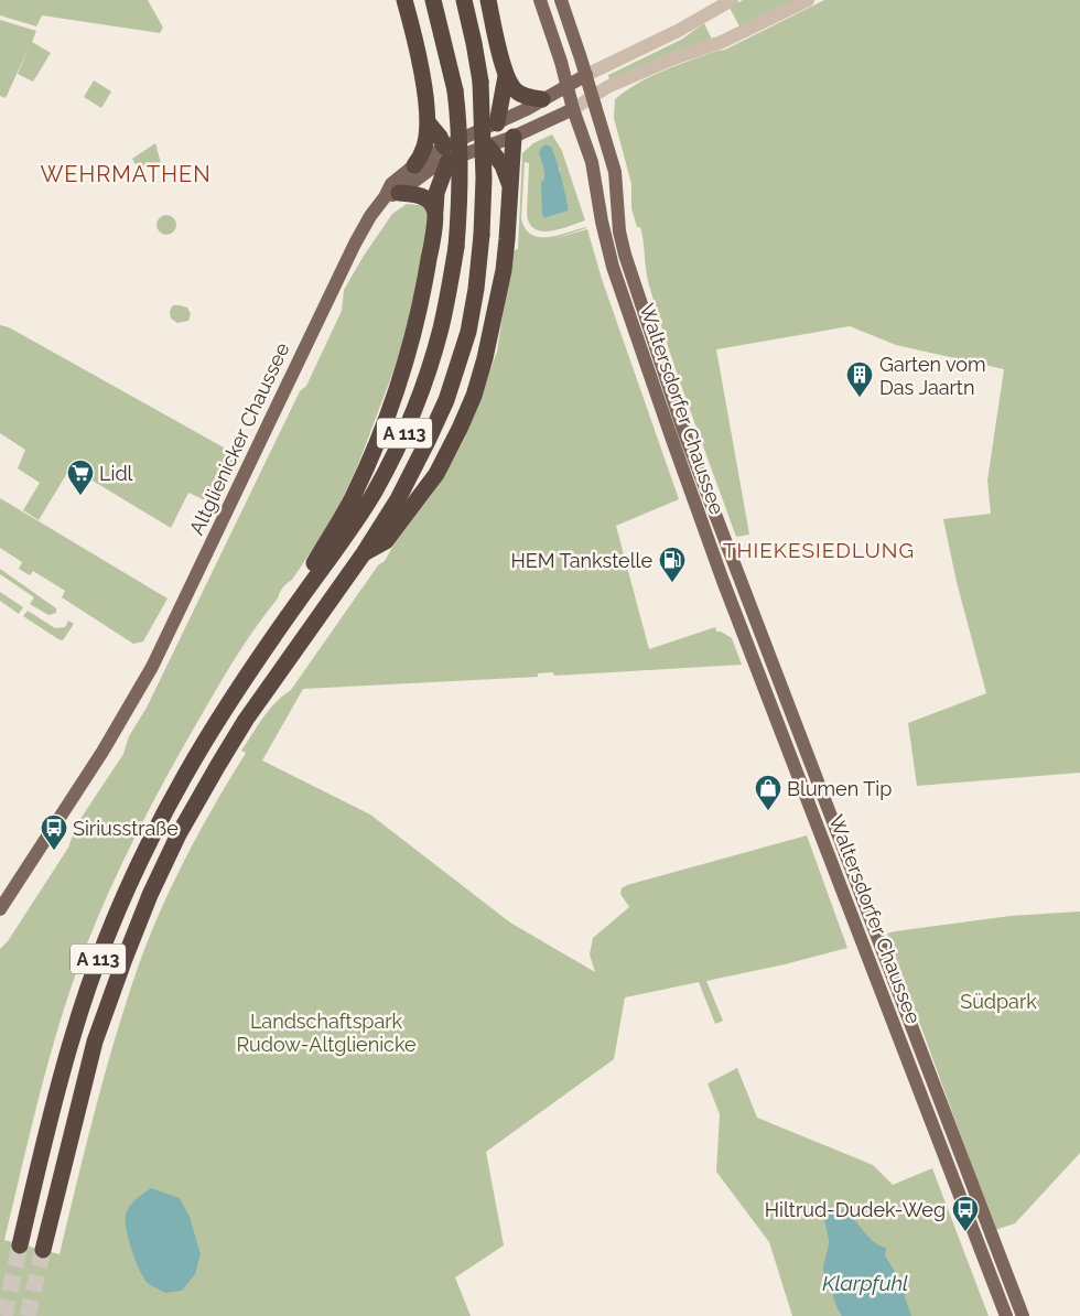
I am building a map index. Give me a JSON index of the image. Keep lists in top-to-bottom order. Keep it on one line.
{"streets":{"highway":["A 113"],"main road":["Waltersdorfer Chaussee","Altglienicker Chaussee"]},"crossings":[["Waltersdorfer Chaussee","Altglienicker Chaussee"]],"districts":["WEHRMATHEN","THIEKESIEDLUNG"],"water":["Klarpfuhl"],"parks":["Südpark","Landschaftspark Rudow-Altglienicke"],"places":{"building":["Garten vom Das Jaartn"],"supermarket":["Lidl"],"fuel station":["HEM Tankstelle"],"shop":["Blumen Tip"],"bus stop":["Siriusstraße","Hiltrud-Dudek-Weg"]}}
